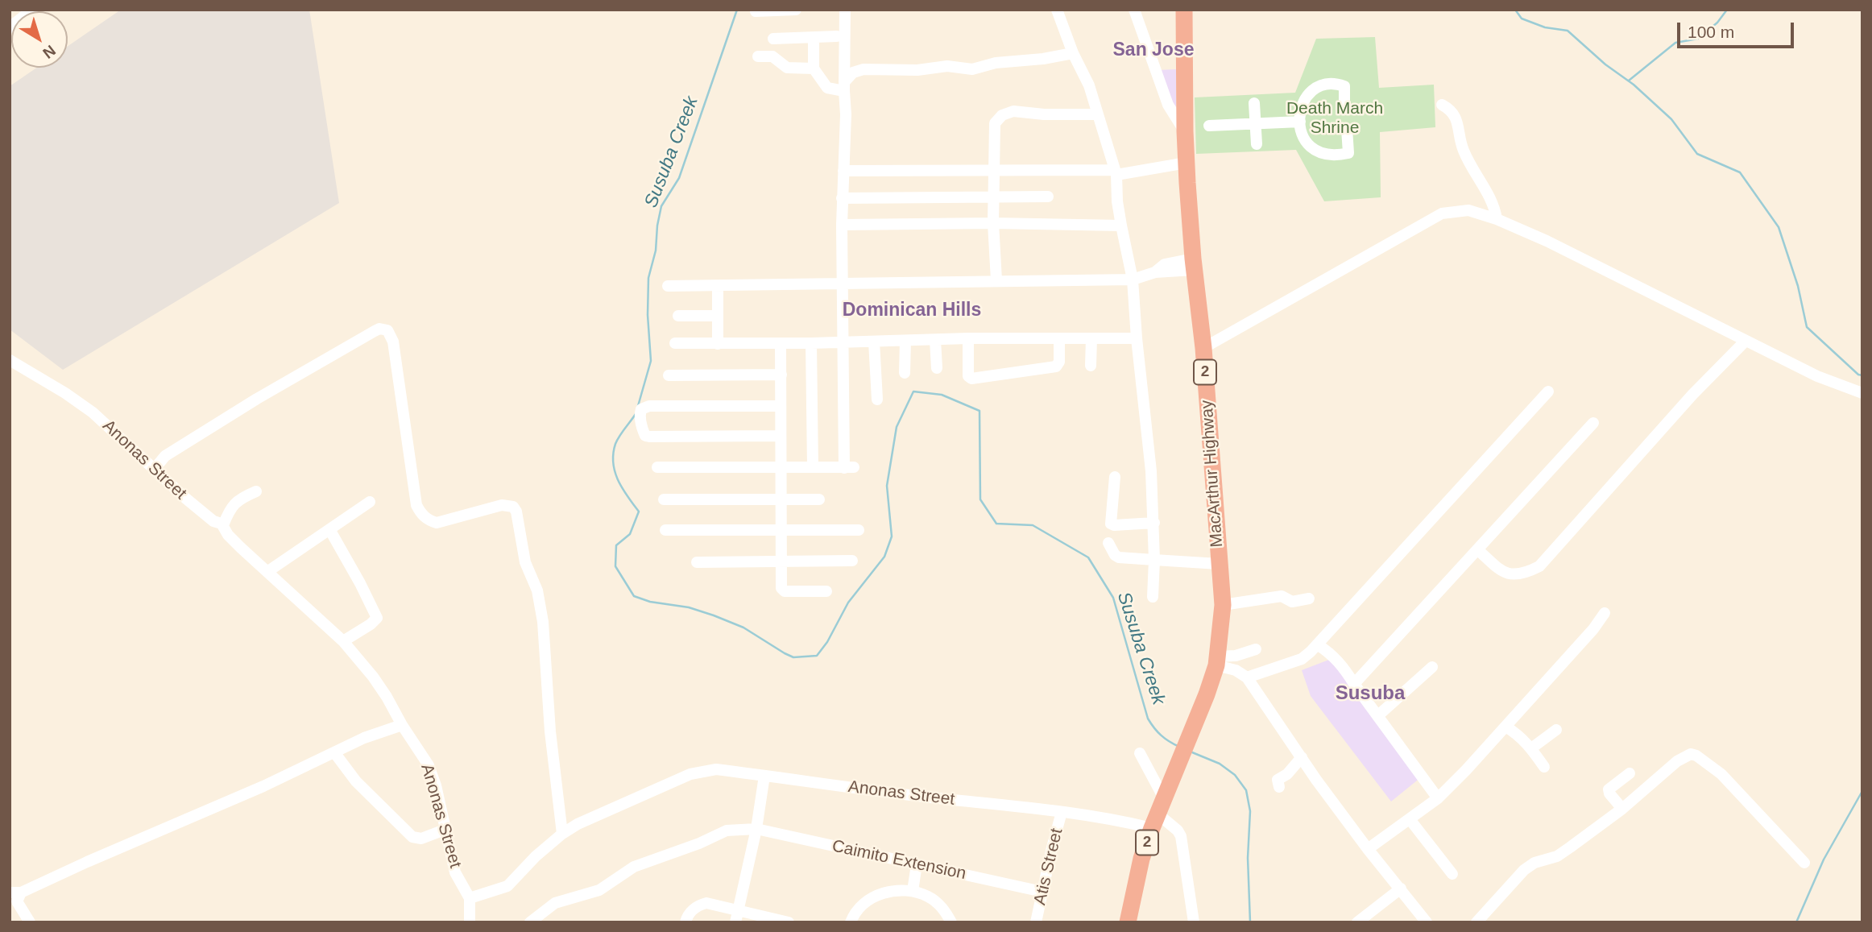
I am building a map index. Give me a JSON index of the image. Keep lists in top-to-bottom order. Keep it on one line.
{"streets":{"highway":["2","MacArthur Highway"],"street":["Anonas Street","Caimito Extension","Atis Street"]},"crossings":[["Anonas Street","MacArthur Highway"],["Anonas Street","Atis Street"],["Caimito Extension","Atis Street"]],"districts":["San Jose","Dominican Hills","Susuba"],"water":["Susuba Creek"],"parks":["Death March Shrine"],"scale_bar":"100 m","north":"bottom right"}
